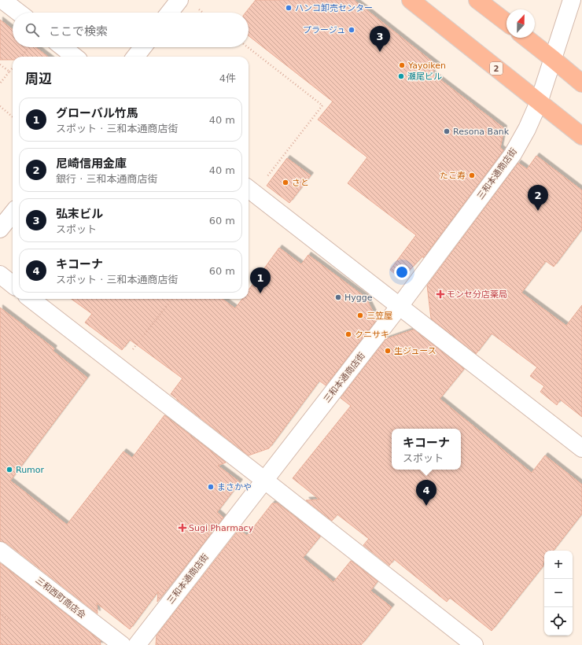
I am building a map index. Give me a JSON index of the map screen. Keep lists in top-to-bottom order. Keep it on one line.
{"streets":{"highway":["2"],"street":["三和本通商店街","三和西町商店会"]},"crossings":[["2","三和本通商店街"]],"places":{"other":["ハンコ卸売センター","プラージュ","Yayoiken","瀬尾ビル","Resona Bank","たこ寿","さと","Hygge","三笠屋","クニサキ","生ジュース","Rumor","まさかや"],"health":["モンセ分店薬局","Sugi Pharmacy"]},"north":"top","page":{"search":"ここで検索","pins":["3","2","1","4"],"heading":["周辺","4件"],"list":[{"mark":"1","name":"グローバル竹馬","note":"スポット · 三和本通商店街","value":"40 m"},{"mark":"2","name":"尼崎信用金庫","note":"銀行 · 三和本通商店街","value":"40 m"},{"mark":"3","name":"弘末ビル","note":"スポット","value":"60 m"},{"mark":"4","name":"キコーナ","note":"スポット · 三和本通商店街","value":"60 m"}],"popup":["キコーナ","スポット"],"map_buttons":["+","−"]}}
